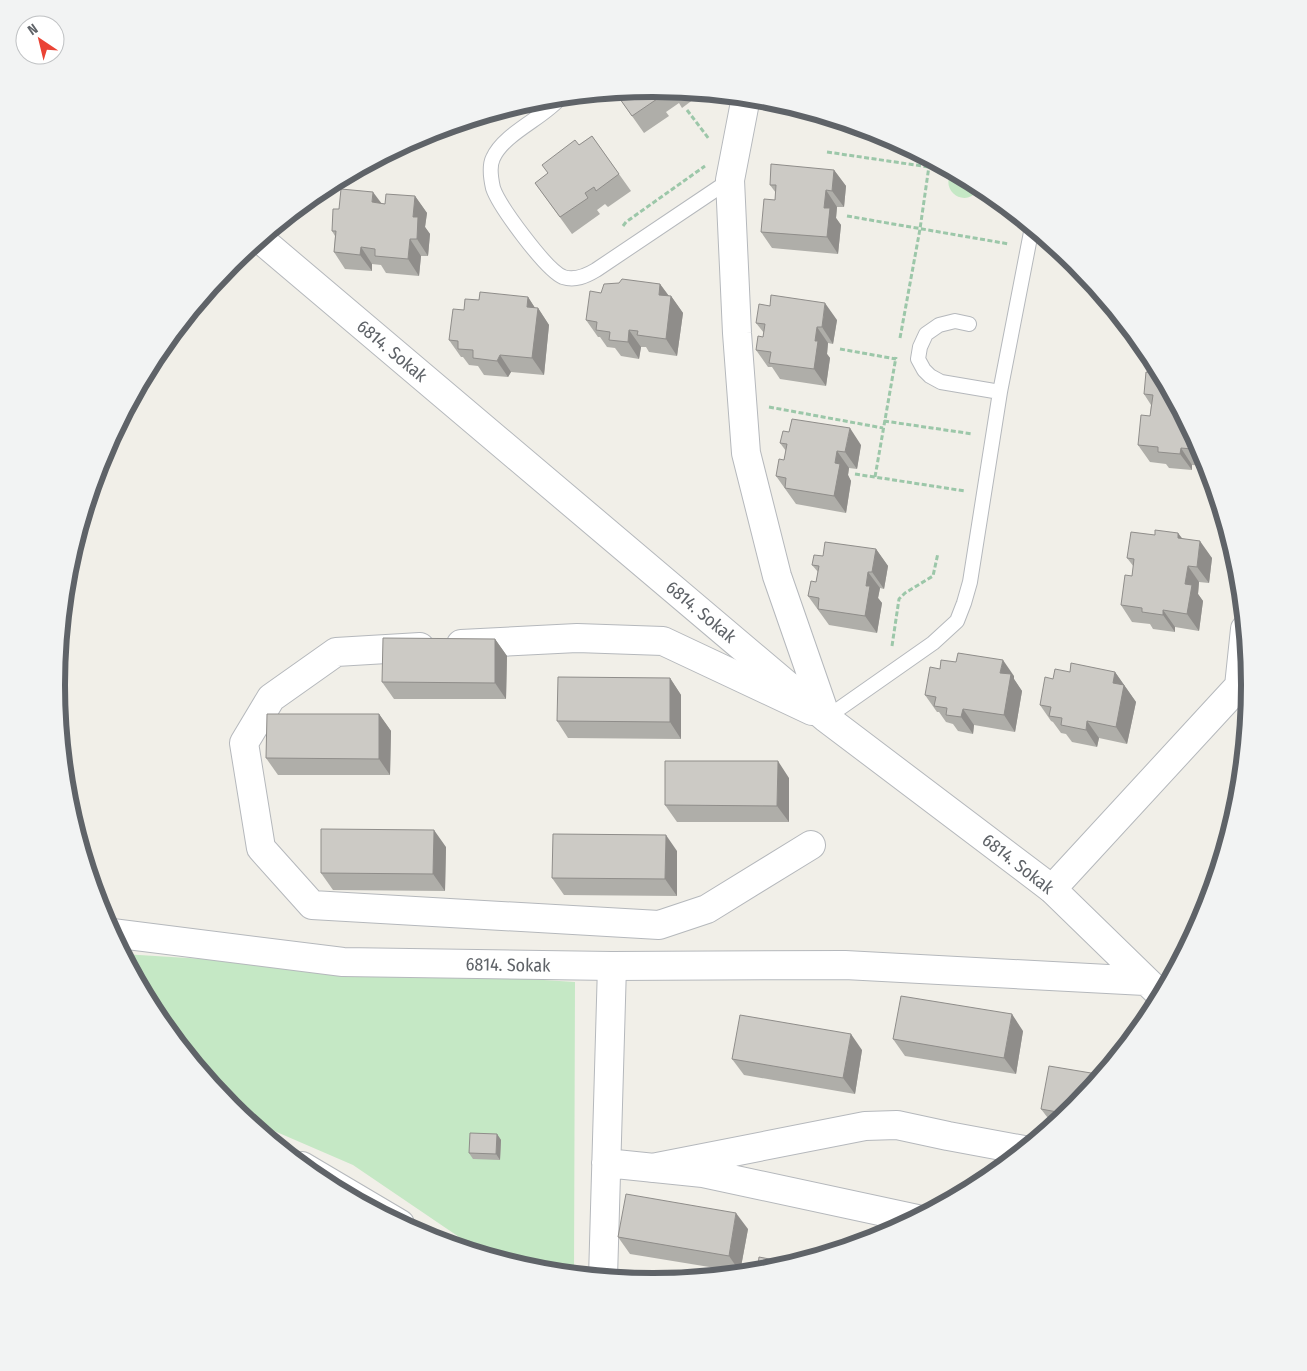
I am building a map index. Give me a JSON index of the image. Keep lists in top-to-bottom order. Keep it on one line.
{"streets":{"street":["6814. Sokak"]},"north":"top left"}
